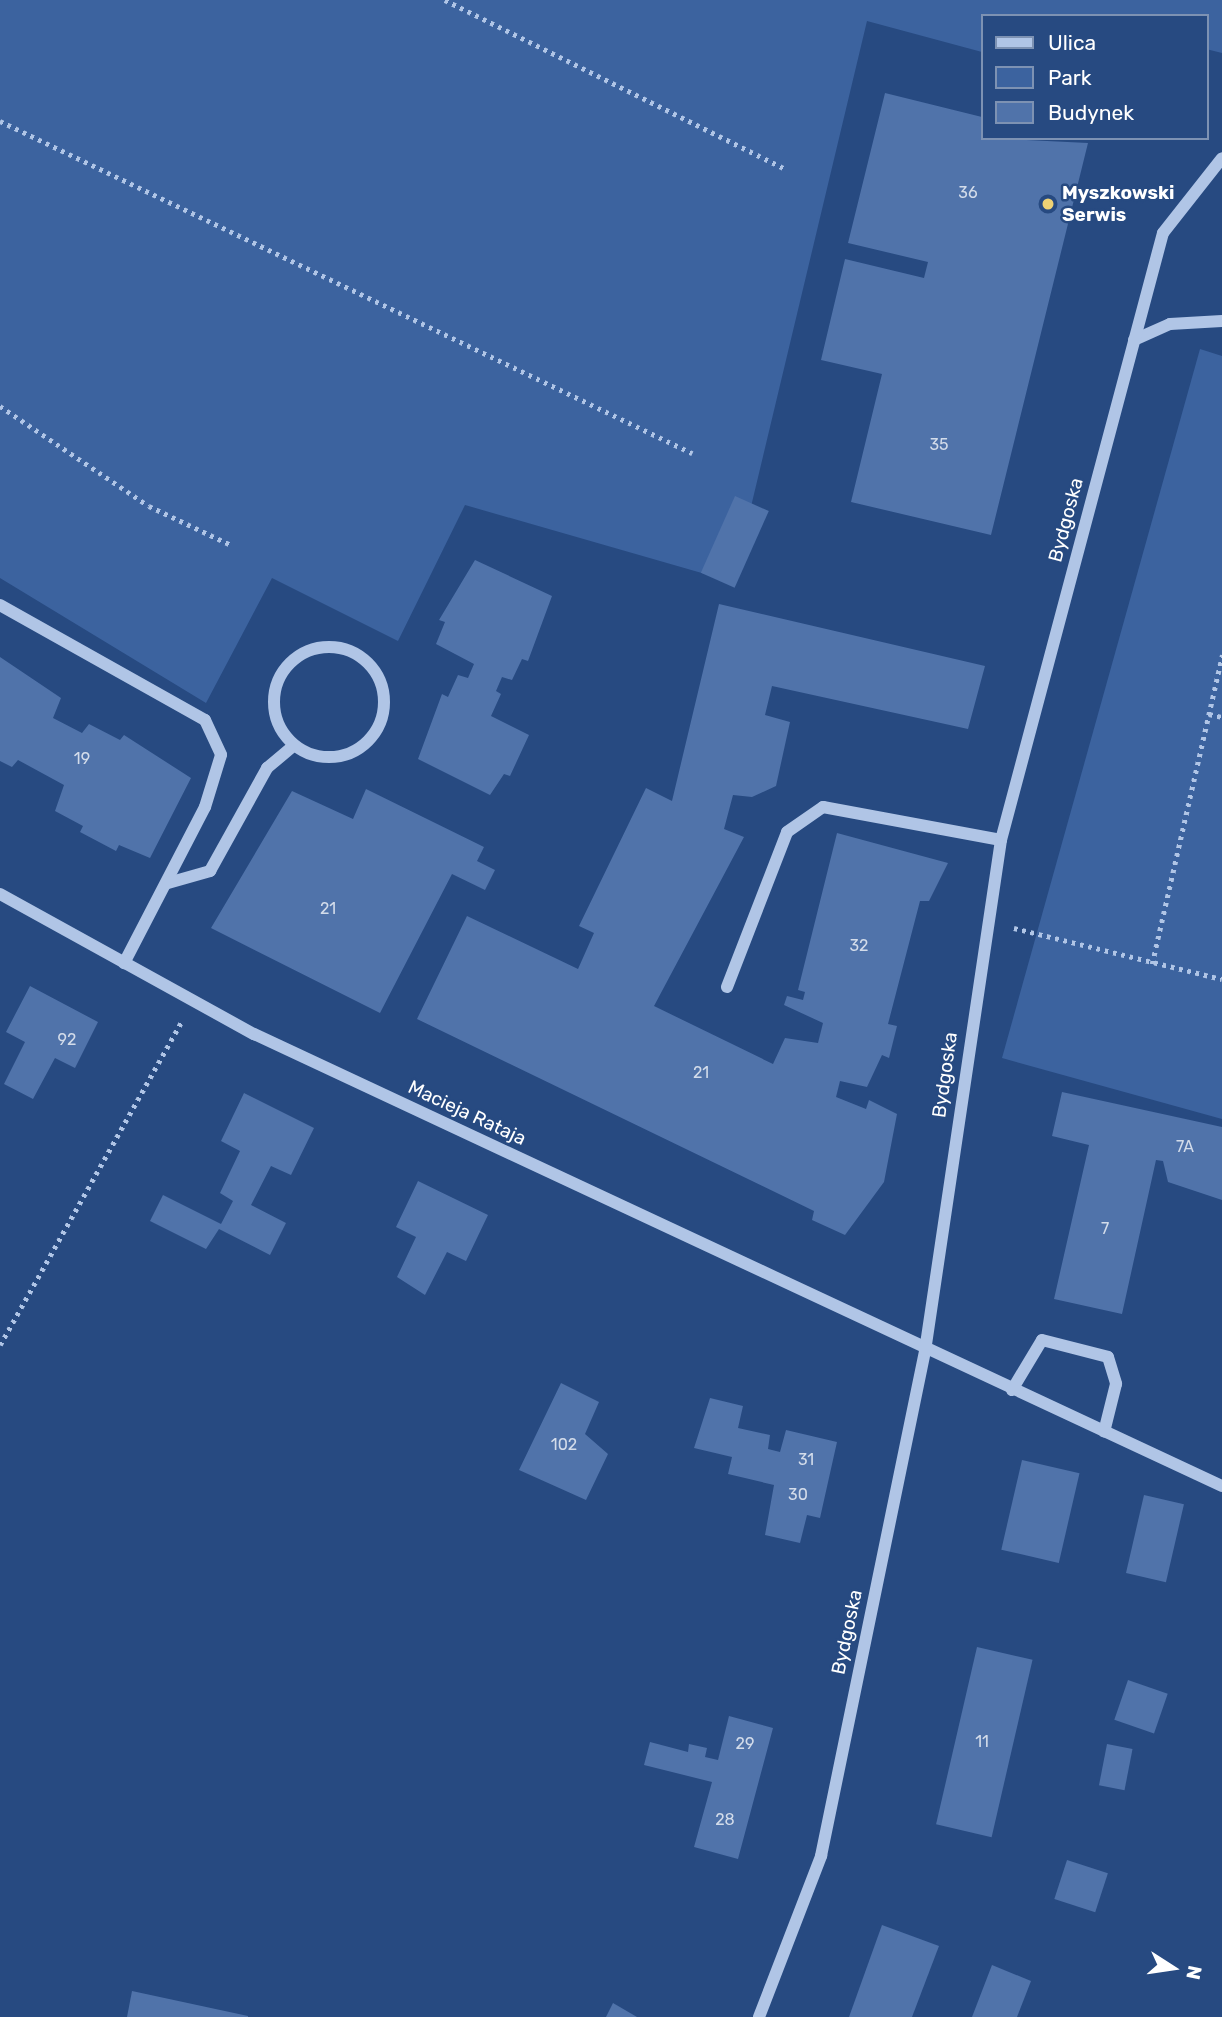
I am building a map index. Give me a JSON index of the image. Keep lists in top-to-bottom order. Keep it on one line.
{"streets":{"street":["Bydgoska","Macieja Rataja"]},"crossings":[["Bydgoska","Macieja Rataja"]],"places":["Myszkowski Serwis"],"house_numbers":["36","35","19","21","32","92","21","7A","7","102","31","30","11","29","28"],"legend":["Ulica","Park","Budynek"],"north":"right"}
